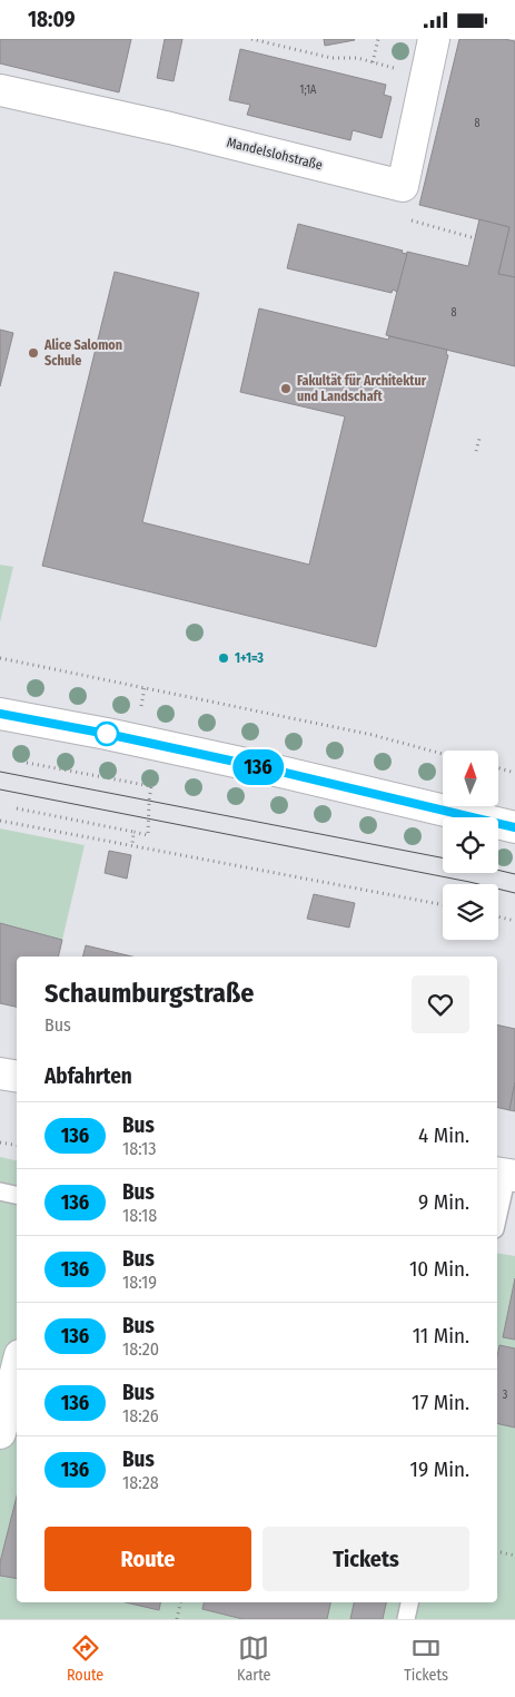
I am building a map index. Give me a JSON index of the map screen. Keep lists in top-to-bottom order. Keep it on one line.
{"streets":{"street":["Mandelslohstraße"]},"places":["Alice Salomon Schule","Fakultät für Architektur und Landschaft","1+1=3"],"lines":["bus line 136"],"house_numbers":["1;1A","8","8","3"],"north":"top","page":{"status":"18:09","on_map":"136","heading":[["Schaumburgstraße","Bus"],"Abfahrten"],"list":[{"mark":"136","name":"Bus","note":"18:13","value":"4 Min."},{"mark":"136","name":"Bus","note":"18:18","value":"9 Min."},{"mark":"136","name":"Bus","note":"18:19","value":"10 Min."},{"mark":"136","name":"Bus","note":"18:20","value":"11 Min."},{"mark":"136","name":"Bus","note":"18:26","value":"17 Min."},{"mark":"136","name":"Bus","note":"18:28","value":"19 Min."}],"buttons":["Route","Tickets"],"tabs":["Route","Karte","Tickets"]}}
